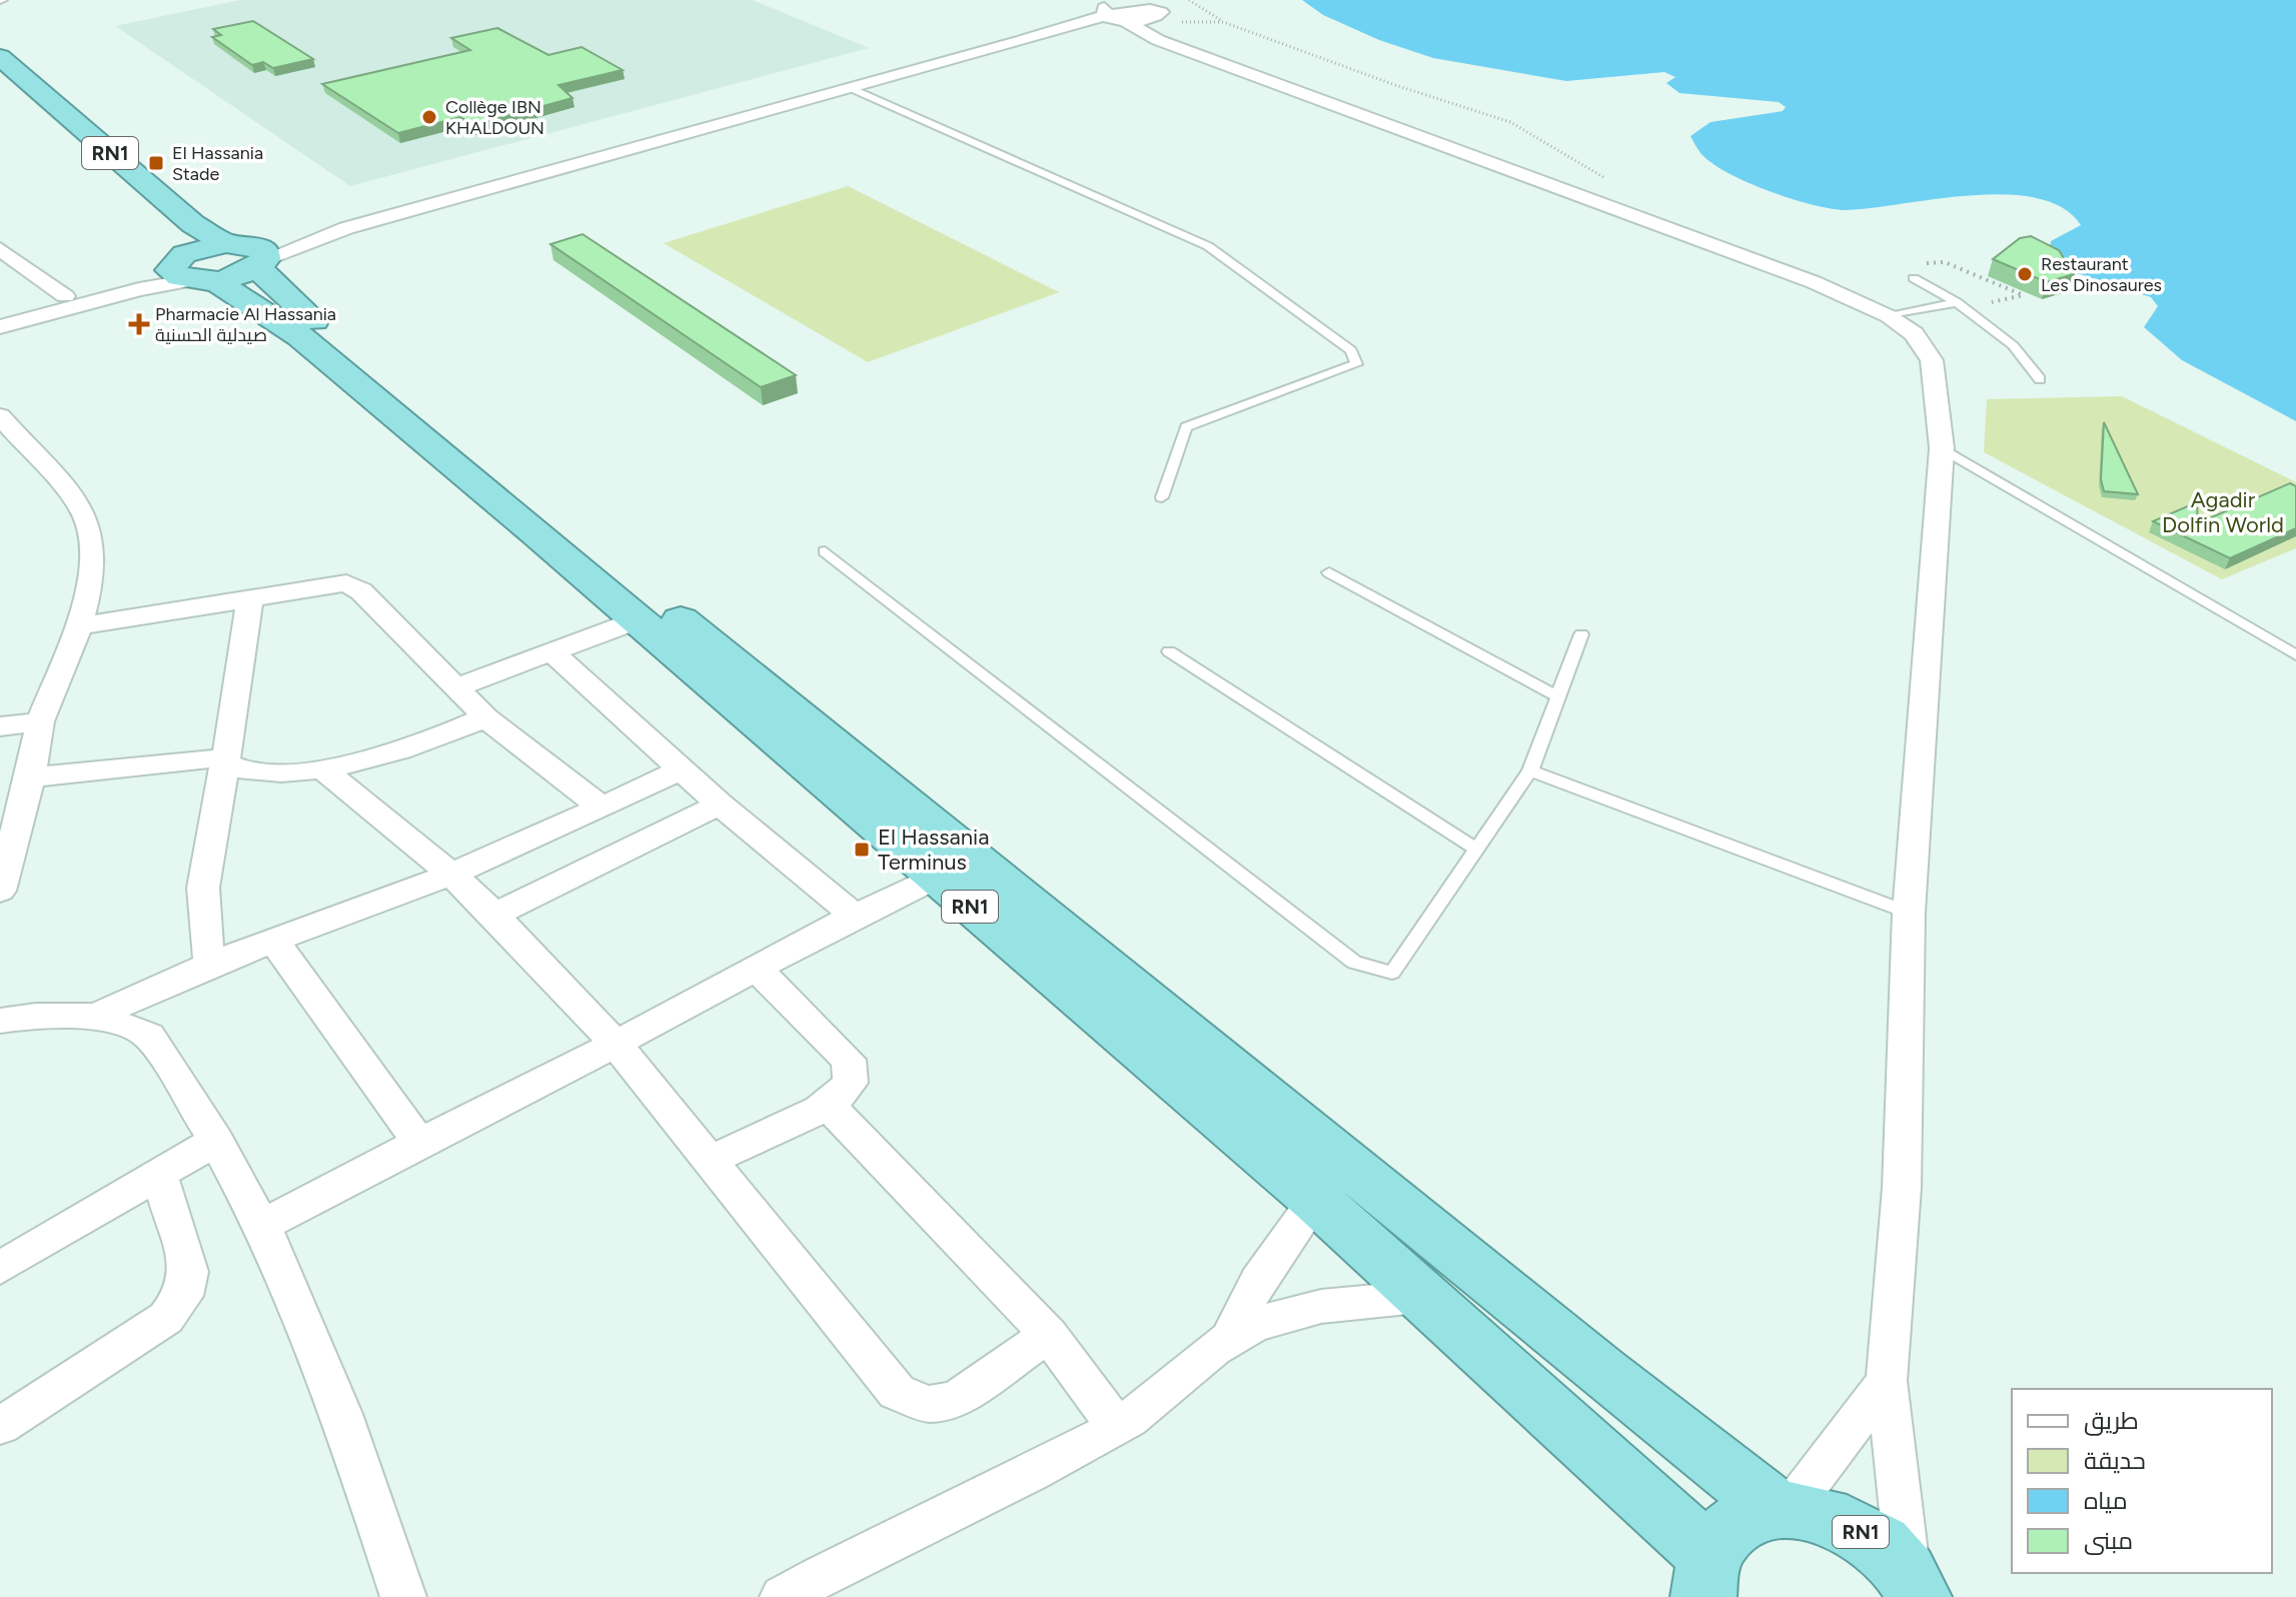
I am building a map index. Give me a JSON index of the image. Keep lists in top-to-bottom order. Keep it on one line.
{"streets":{"highway":["RN1"]},"parks":["Agadir Dolfin World"],"places":{"other":["Collège IBN KHALDOUN","Restaurant Les Dinosaures"],"transit":["El Hassania Stade","El Hassania Terminus"],"health":["Pharmacie Al Hassania صيدلية الحسنية"]},"legend":["طريق","حديقة","مياه","مبنى"]}
